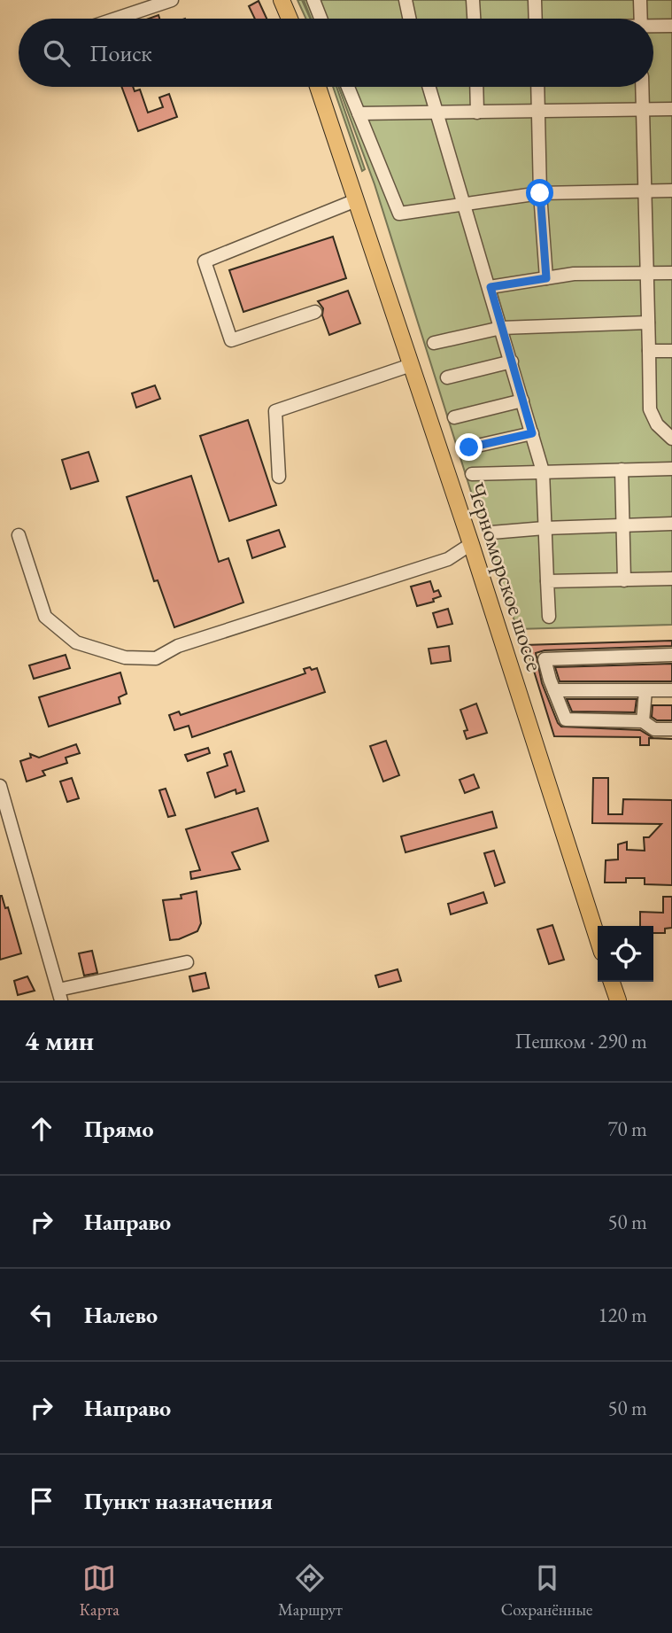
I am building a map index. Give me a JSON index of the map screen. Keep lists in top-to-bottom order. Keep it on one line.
{"streets":{"main road":["Черноморское шоссе"]},"page":{"search":"Поиск","heading":["4 мин","Пешком · 290 m"],"list":[["Прямо","70 m"],["Направо","50 m"],["Налево","120 m"],["Направо","50 m"],"Пункт назначения"],"nav":["Карта","Маршрут","Сохранённые"]}}
